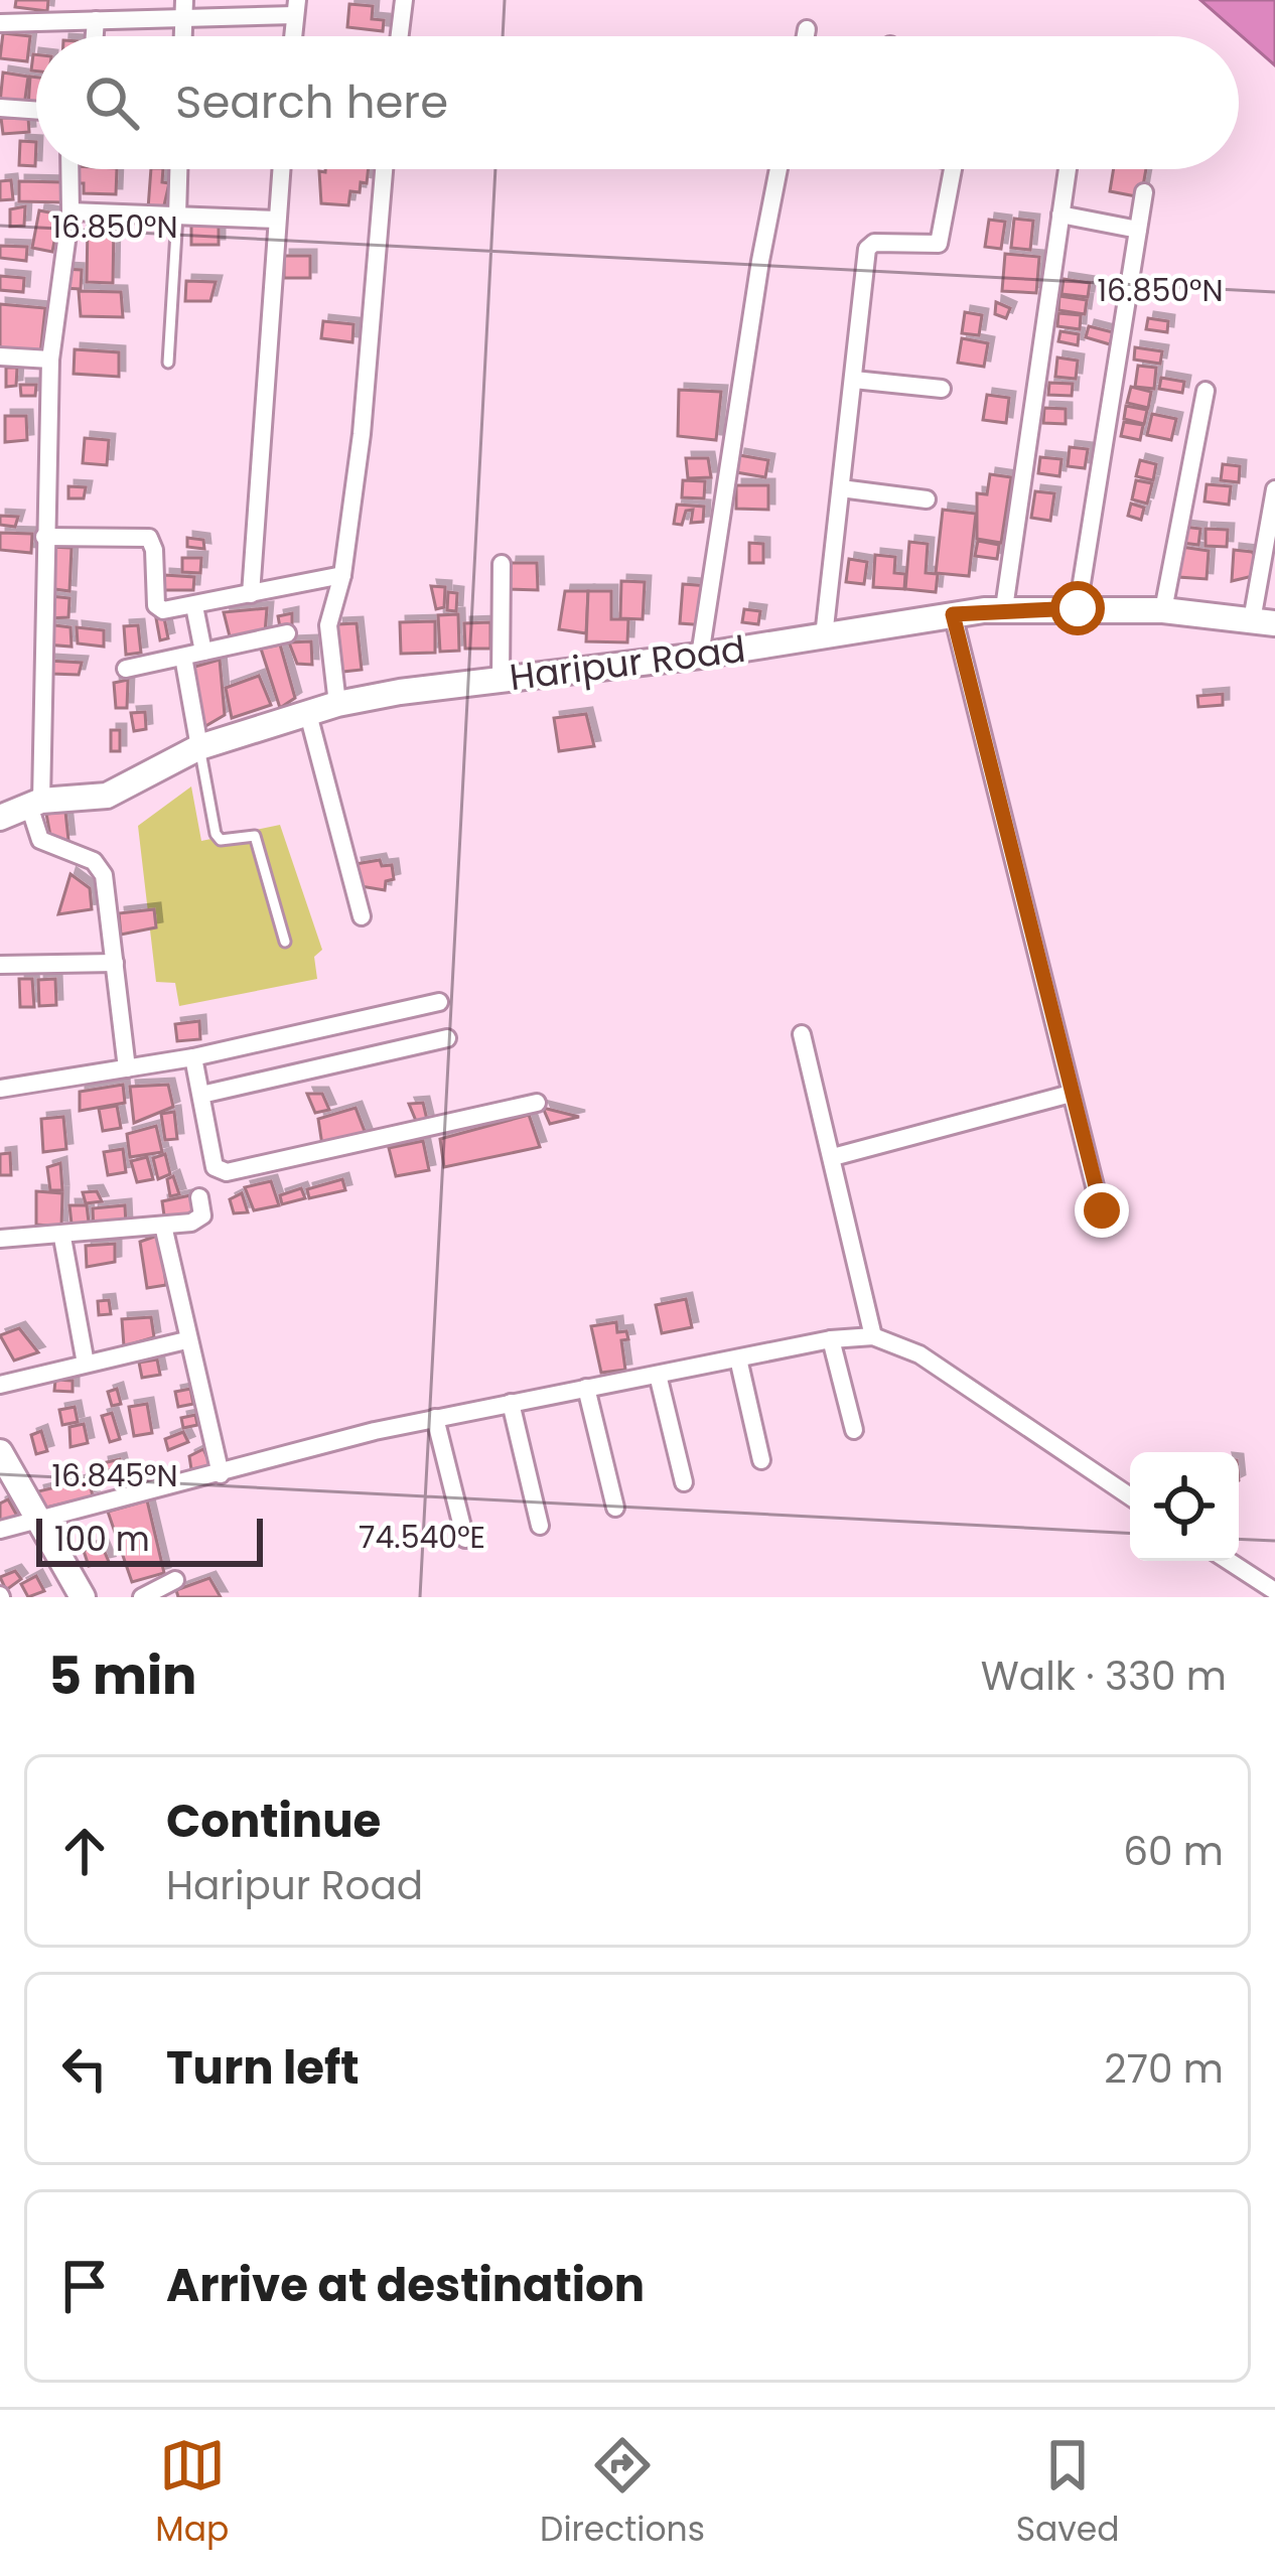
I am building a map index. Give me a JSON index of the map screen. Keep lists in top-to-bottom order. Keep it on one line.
{"streets":{"street":["Haripur Road"]},"scale_bar":"100 m","page":{"search":"Search here","scale":"100 m","heading":["5 min","Walk · 330 m"],"list":[["Continue","Haripur Road","60 m"],["Turn left","270 m"],"Arrive at destination"],"nav":["Map","Directions","Saved"]},"coordinates":["16.850°N","16.845°N","74.540°E"]}
